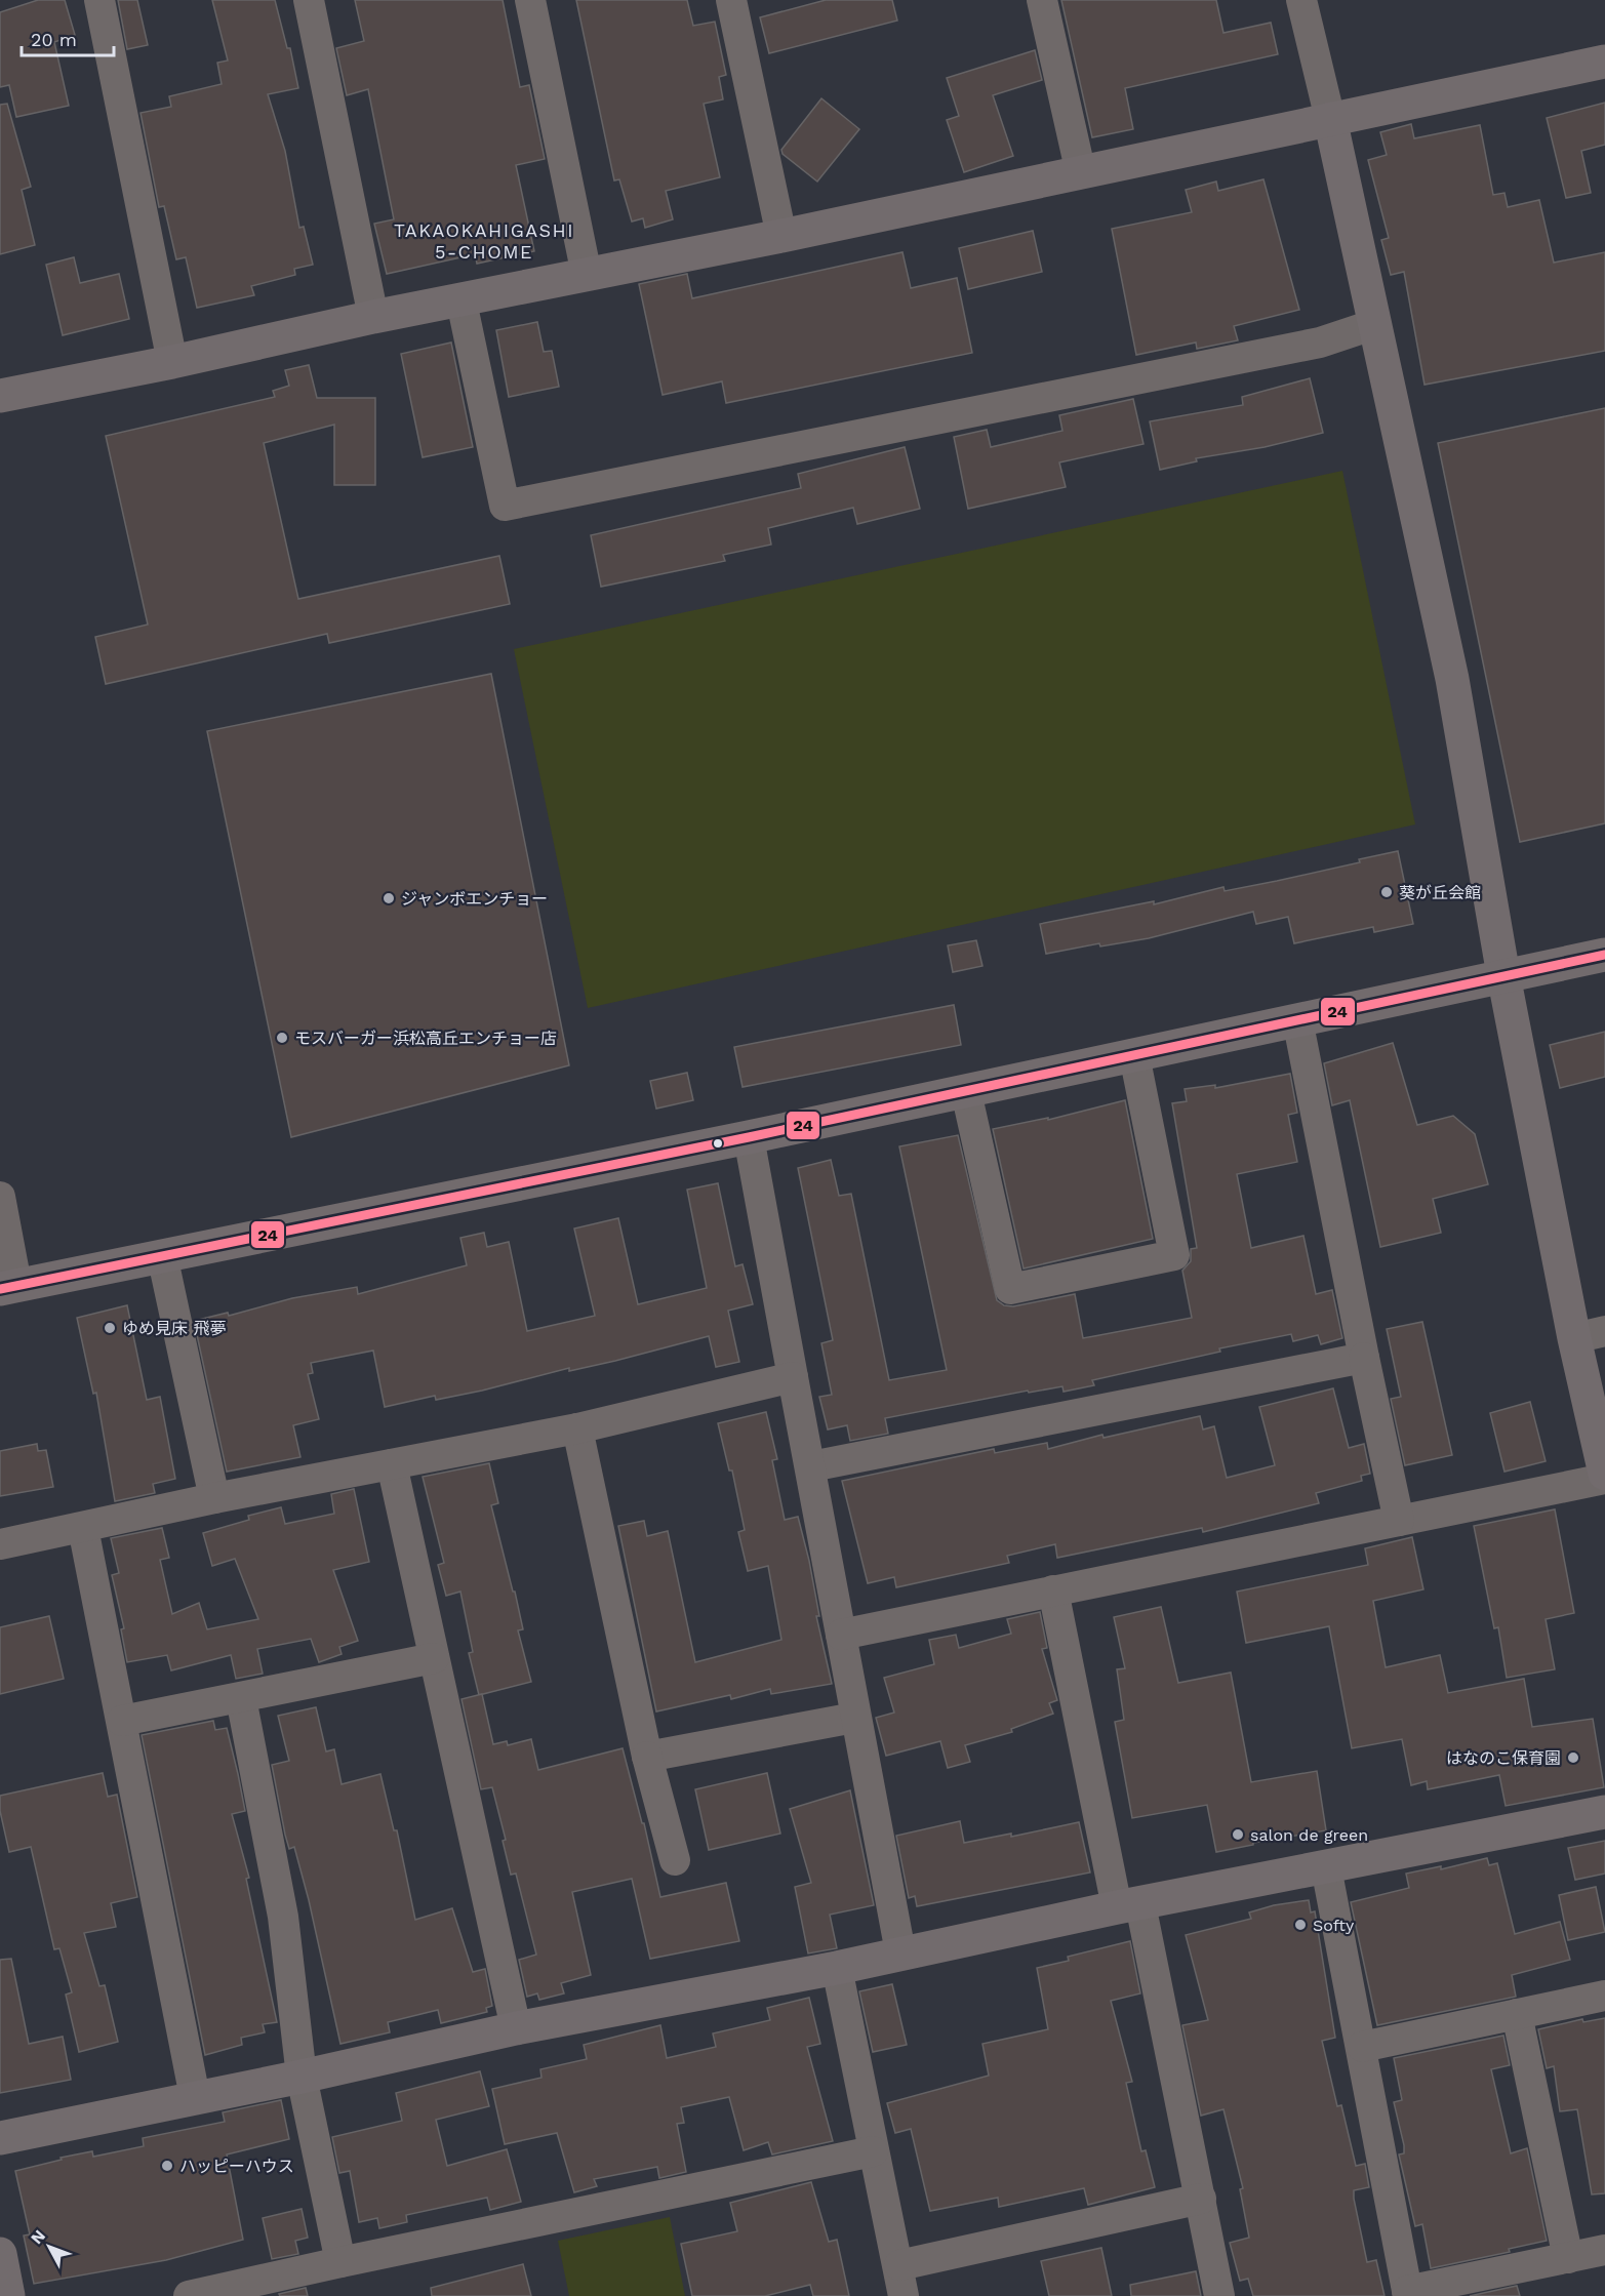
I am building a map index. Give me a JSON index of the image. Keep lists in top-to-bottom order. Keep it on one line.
{"districts":["TAKAOKAHIGASHI 5-CHOME"],"places":["葵が丘会館","ジャンボエンチョー","モスバーガー浜松高丘エンチョー店","ゆめ見床 飛夢","はなのこ保育園","salon de green","Softy","ハッピーハウス"],"lines":["transit line 24"],"scale_bar":"20 m","north":"top left"}
